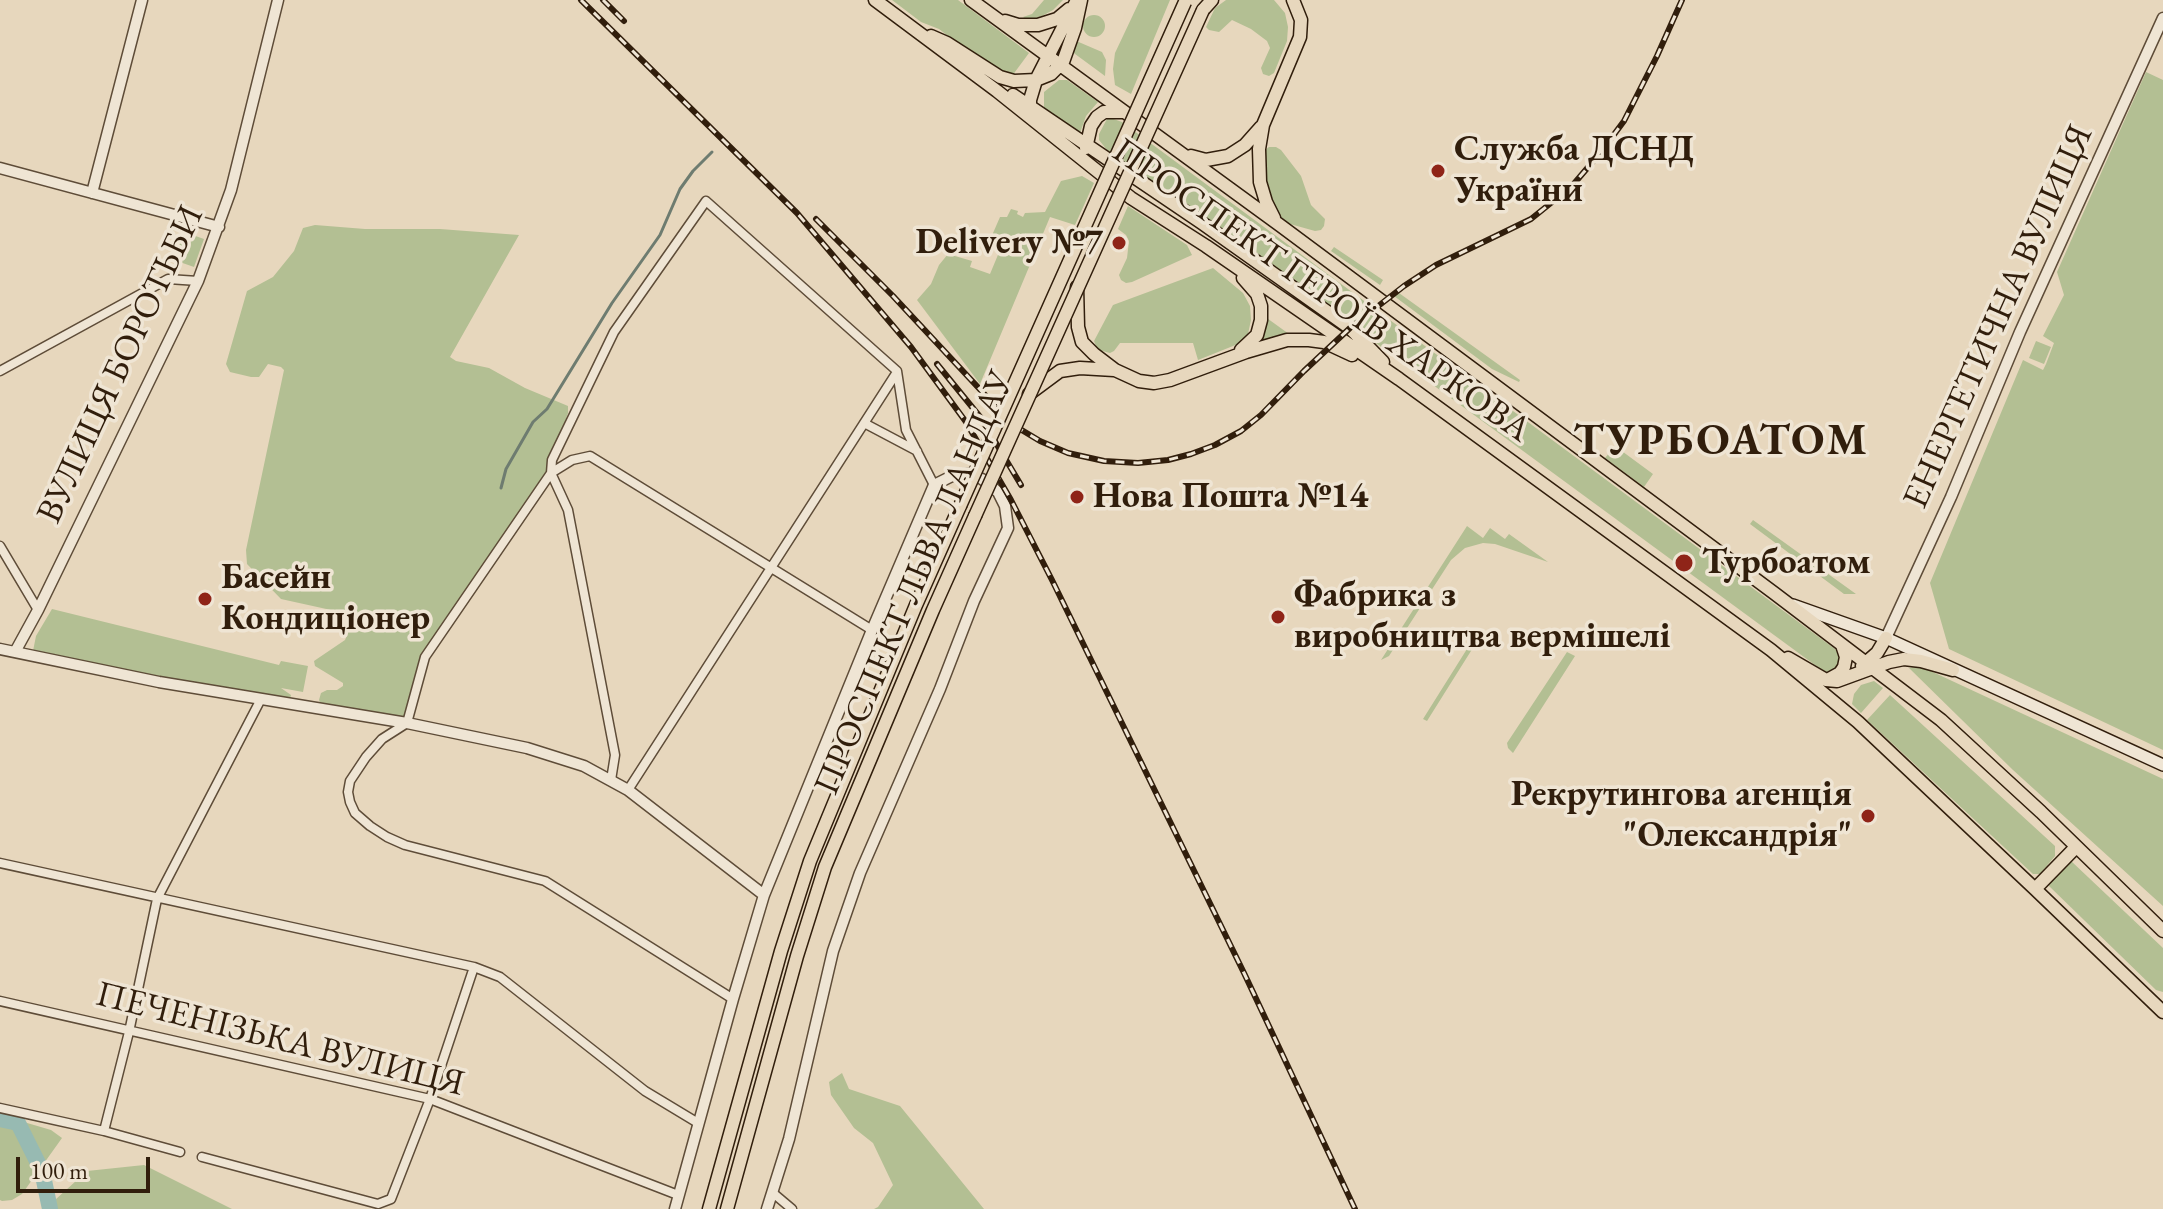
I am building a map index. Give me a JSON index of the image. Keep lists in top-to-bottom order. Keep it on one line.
{"streets":{"main road":["ПРОСПЕКТ ГЕРОЇВ ХАРКОВА","ПРОСПЕКТ ЛЬВА ЛАНДАУ"],"street":["ЕНЕРГЕТИЧНА ВУЛИЦЯ","ВУЛИЦЯ БОРОТЬБИ","ПЕЧЕНІЗЬКА ВУЛИЦЯ"]},"districts":["ТУРБОАТОМ"],"places":["Служба ДСНД України","Delivery №7","Нова Пошта №14","Турбоатом","Басейн Кондиціонер","Фабрика з виробництва вермішелі","Рекрутингова агенція \"Олександрія\""],"scale_bar":"100 m"}
